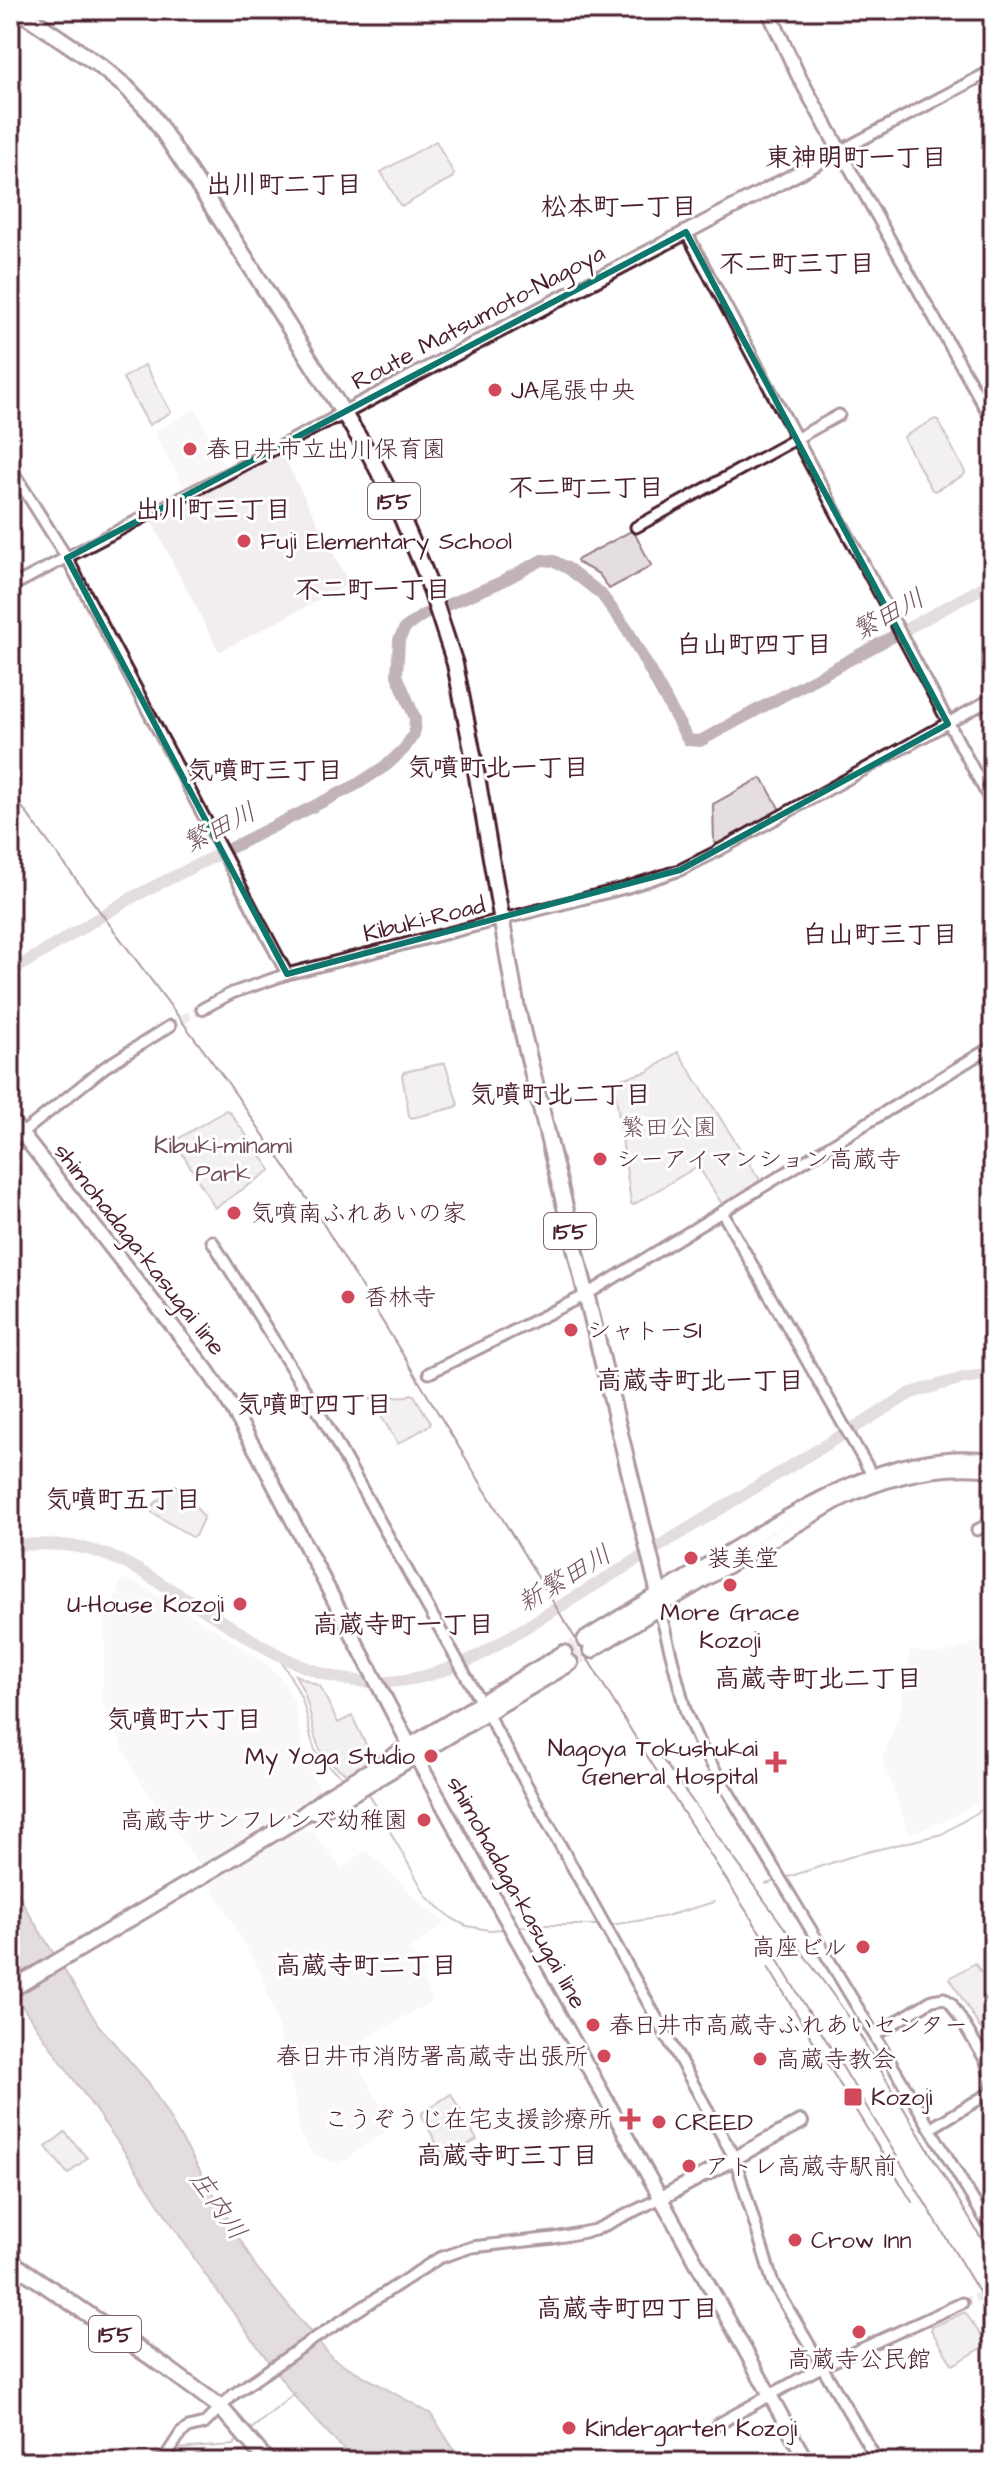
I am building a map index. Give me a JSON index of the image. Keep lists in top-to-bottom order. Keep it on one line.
{"streets":{"highway":["155"],"main road":["Route Matsumoto-Nagoya","shimohadaga-kasugai line"],"street":["Kibuki-Road"]},"crossings":[["Route Matsumoto-Nagoya","155"],["155","Kibuki-Road"]],"districts":["東神明町一丁目","出川町二丁目","松本町一丁目","不二町三丁目","不二町二丁目","出川町三丁目","不二町一丁目","白山町四丁目","気噴町北一丁目","気噴町三丁目","白山町三丁目","気噴町北二丁目","高蔵寺町北一丁目","気噴町四丁目","気噴町五丁目","高蔵寺町一丁目","高蔵寺町北二丁目","気噴町六丁目","高蔵寺町二丁目","高蔵寺町三丁目","高蔵寺町四丁目"],"water":["繁田川","新繁田川","庄内川"],"parks":["繁田公園","Kibuki-minami Park"],"places":{"other":["JA尾張中央","春日井市立出川保育園","Fuji Elementary School","シーアイマンション高蔵寺","気噴南ふれあいの家","香林寺","シャトーSI","装美堂","More Grace Kozoji","U-House Kozoji","My Yoga Studio","高蔵寺サンフレンズ幼稚園","高座ビル","春日井市高蔵寺ふれあいセンター","春日井市消防署高蔵寺出張所","高蔵寺教会","CREED","アトレ高蔵寺駅前","Crow Inn","高蔵寺公民館","Kindergarten Kozoji"],"health":["Nagoya Tokushukai General Hospital","こうぞうじ在宅支援診療所"],"transit":["Kozoji"]}}
